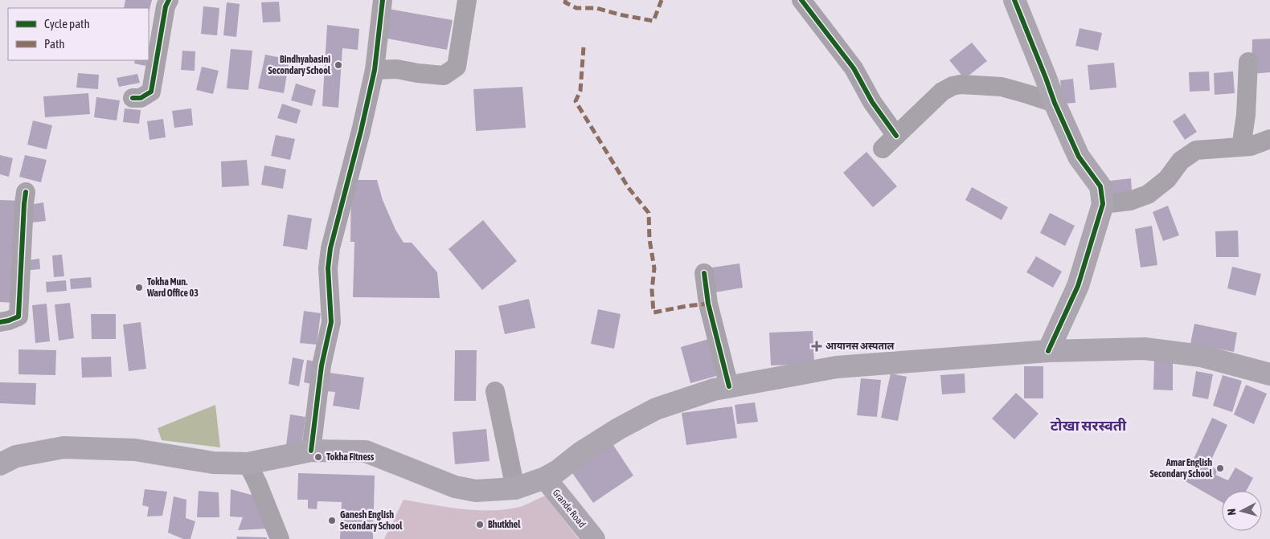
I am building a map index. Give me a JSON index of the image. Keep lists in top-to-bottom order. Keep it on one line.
{"streets":{"main road":["Grande Road"]},"districts":["टोखा सरस्वती"],"places":{"other":["Bindhyabasini Secondary School","Tokha Mun. Ward Office 03","Tokha Fitness","Amar English Secondary School","Ganesh English Secondary School","Bhutkhel"],"health":["आयानस अस्पताल"]},"legend":["Cycle path","Path"],"north":"left"}
